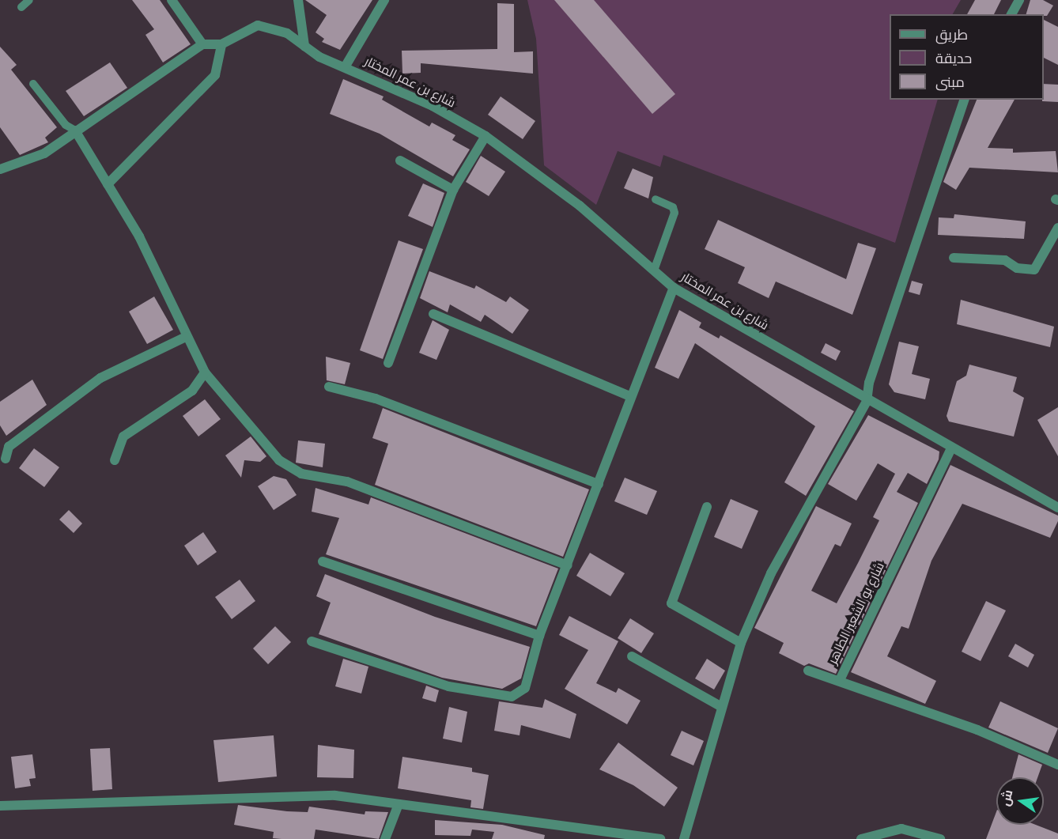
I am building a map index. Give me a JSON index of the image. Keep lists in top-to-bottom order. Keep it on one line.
{"streets":{"street":["شارع بن عمر المختار","شارع بو الشعير الطاهر"]},"crossings":[["شارع بن عمر المختار","شارع بو الشعير الطاهر"]],"legend":["طريق","حديقة","مبنى"],"north":"left"}
